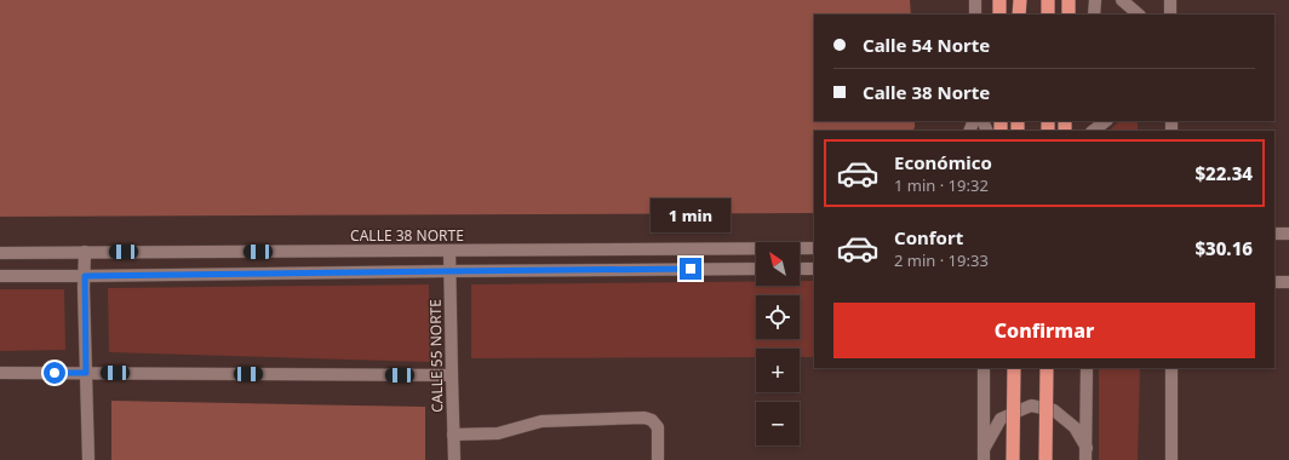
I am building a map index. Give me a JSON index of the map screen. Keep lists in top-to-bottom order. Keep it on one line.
{"streets":{"main road":["CALLE 38 NORTE","CALLE 55 NORTE"]},"crossings":[["CALLE 38 NORTE","CALLE 55 NORTE"]],"north":"top left","page":{"banner":["Calle 54 Norte","Calle 38 Norte"],"list":[{"name":"Económico","note":"1 min · 19:32","value":"$22.34"},{"name":"Confort","note":"2 min · 19:33","value":"$30.16"}],"bubble":"1 min","map_buttons":["+","−"],"buttons":"Confirmar"}}
